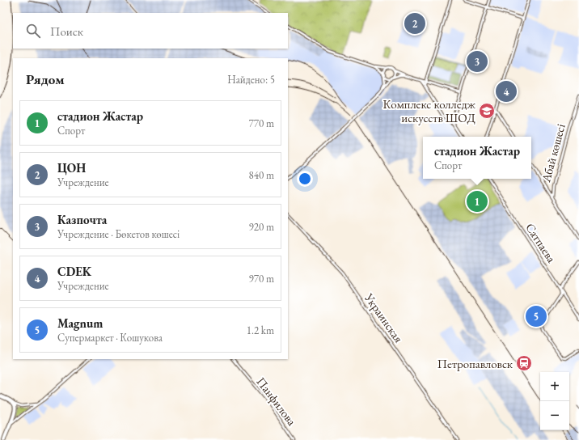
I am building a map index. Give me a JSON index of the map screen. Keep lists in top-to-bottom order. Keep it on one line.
{"streets":{"street":["Абай көшесі","Сатпаева","Украинская","Панфилова"]},"places":{"school or university":["Комплекс колледж искусств ШОД"],"station":["Петропавловск"]},"page":{"pins":["2","3","4","1","5"],"search":"Поиск","heading":["Рядом","Найдено: 5"],"list":[{"mark":"1","name":"стадион Жастар","note":"Спорт","value":"770 m"},{"mark":"2","name":"ЦОН","note":"Учреждение","value":"840 m"},{"mark":"3","name":"Казпочта","note":"Учреждение · Бөкетов көшесі","value":"920 m"},{"mark":"4","name":"CDEK","note":"Учреждение","value":"970 m"},{"mark":"5","name":"Magnum","note":"Супермаркет · Кошукова","value":"1.2 km"}],"popup":["стадион Жастар","Спорт"],"map_buttons":["+","−"]}}
